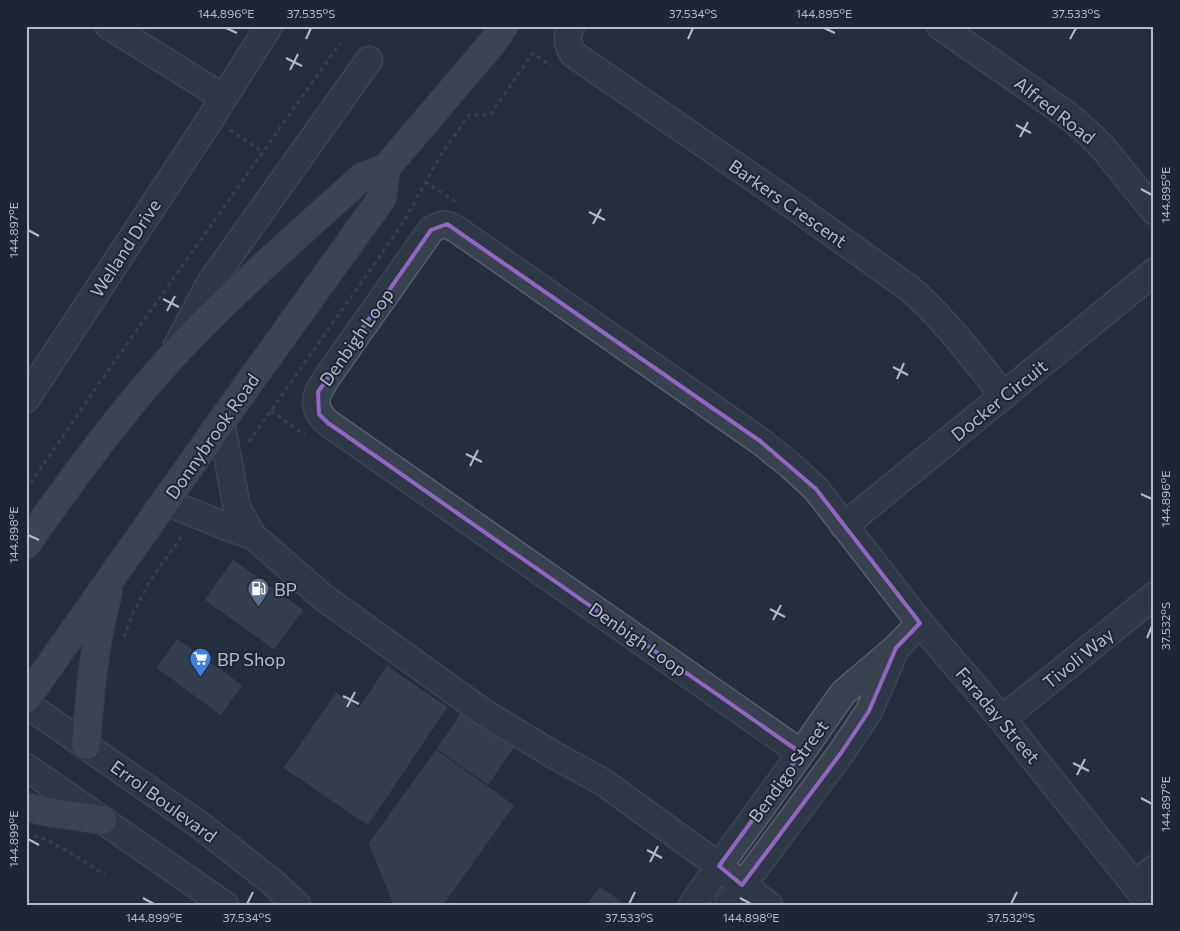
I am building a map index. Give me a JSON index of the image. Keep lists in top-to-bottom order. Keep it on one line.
{"streets":{"main road":["Donnybrook Road"],"street":["Alfred Road","Barkers Crescent","Welland Drive","Denbigh Loop","Docker Circuit","Tivoli Way","Faraday Street","Bendigo Street","Errol Boulevard"]},"crossings":[["Barkers Crescent","Docker Circuit"],["Denbigh Loop","Docker Circuit"],["Denbigh Loop","Faraday Street"],["Denbigh Loop","Bendigo Street"],["Docker Circuit","Faraday Street"],["Tivoli Way","Faraday Street"],["Faraday Street","Bendigo Street"]],"places":{"fuel station":["BP"],"supermarket":["BP Shop"]},"coordinates":["144.896°E","37.535°S","37.534°S","144.895°E","37.533°S","144.897°E","144.898°E","37.532°S","144.899°E"]}
